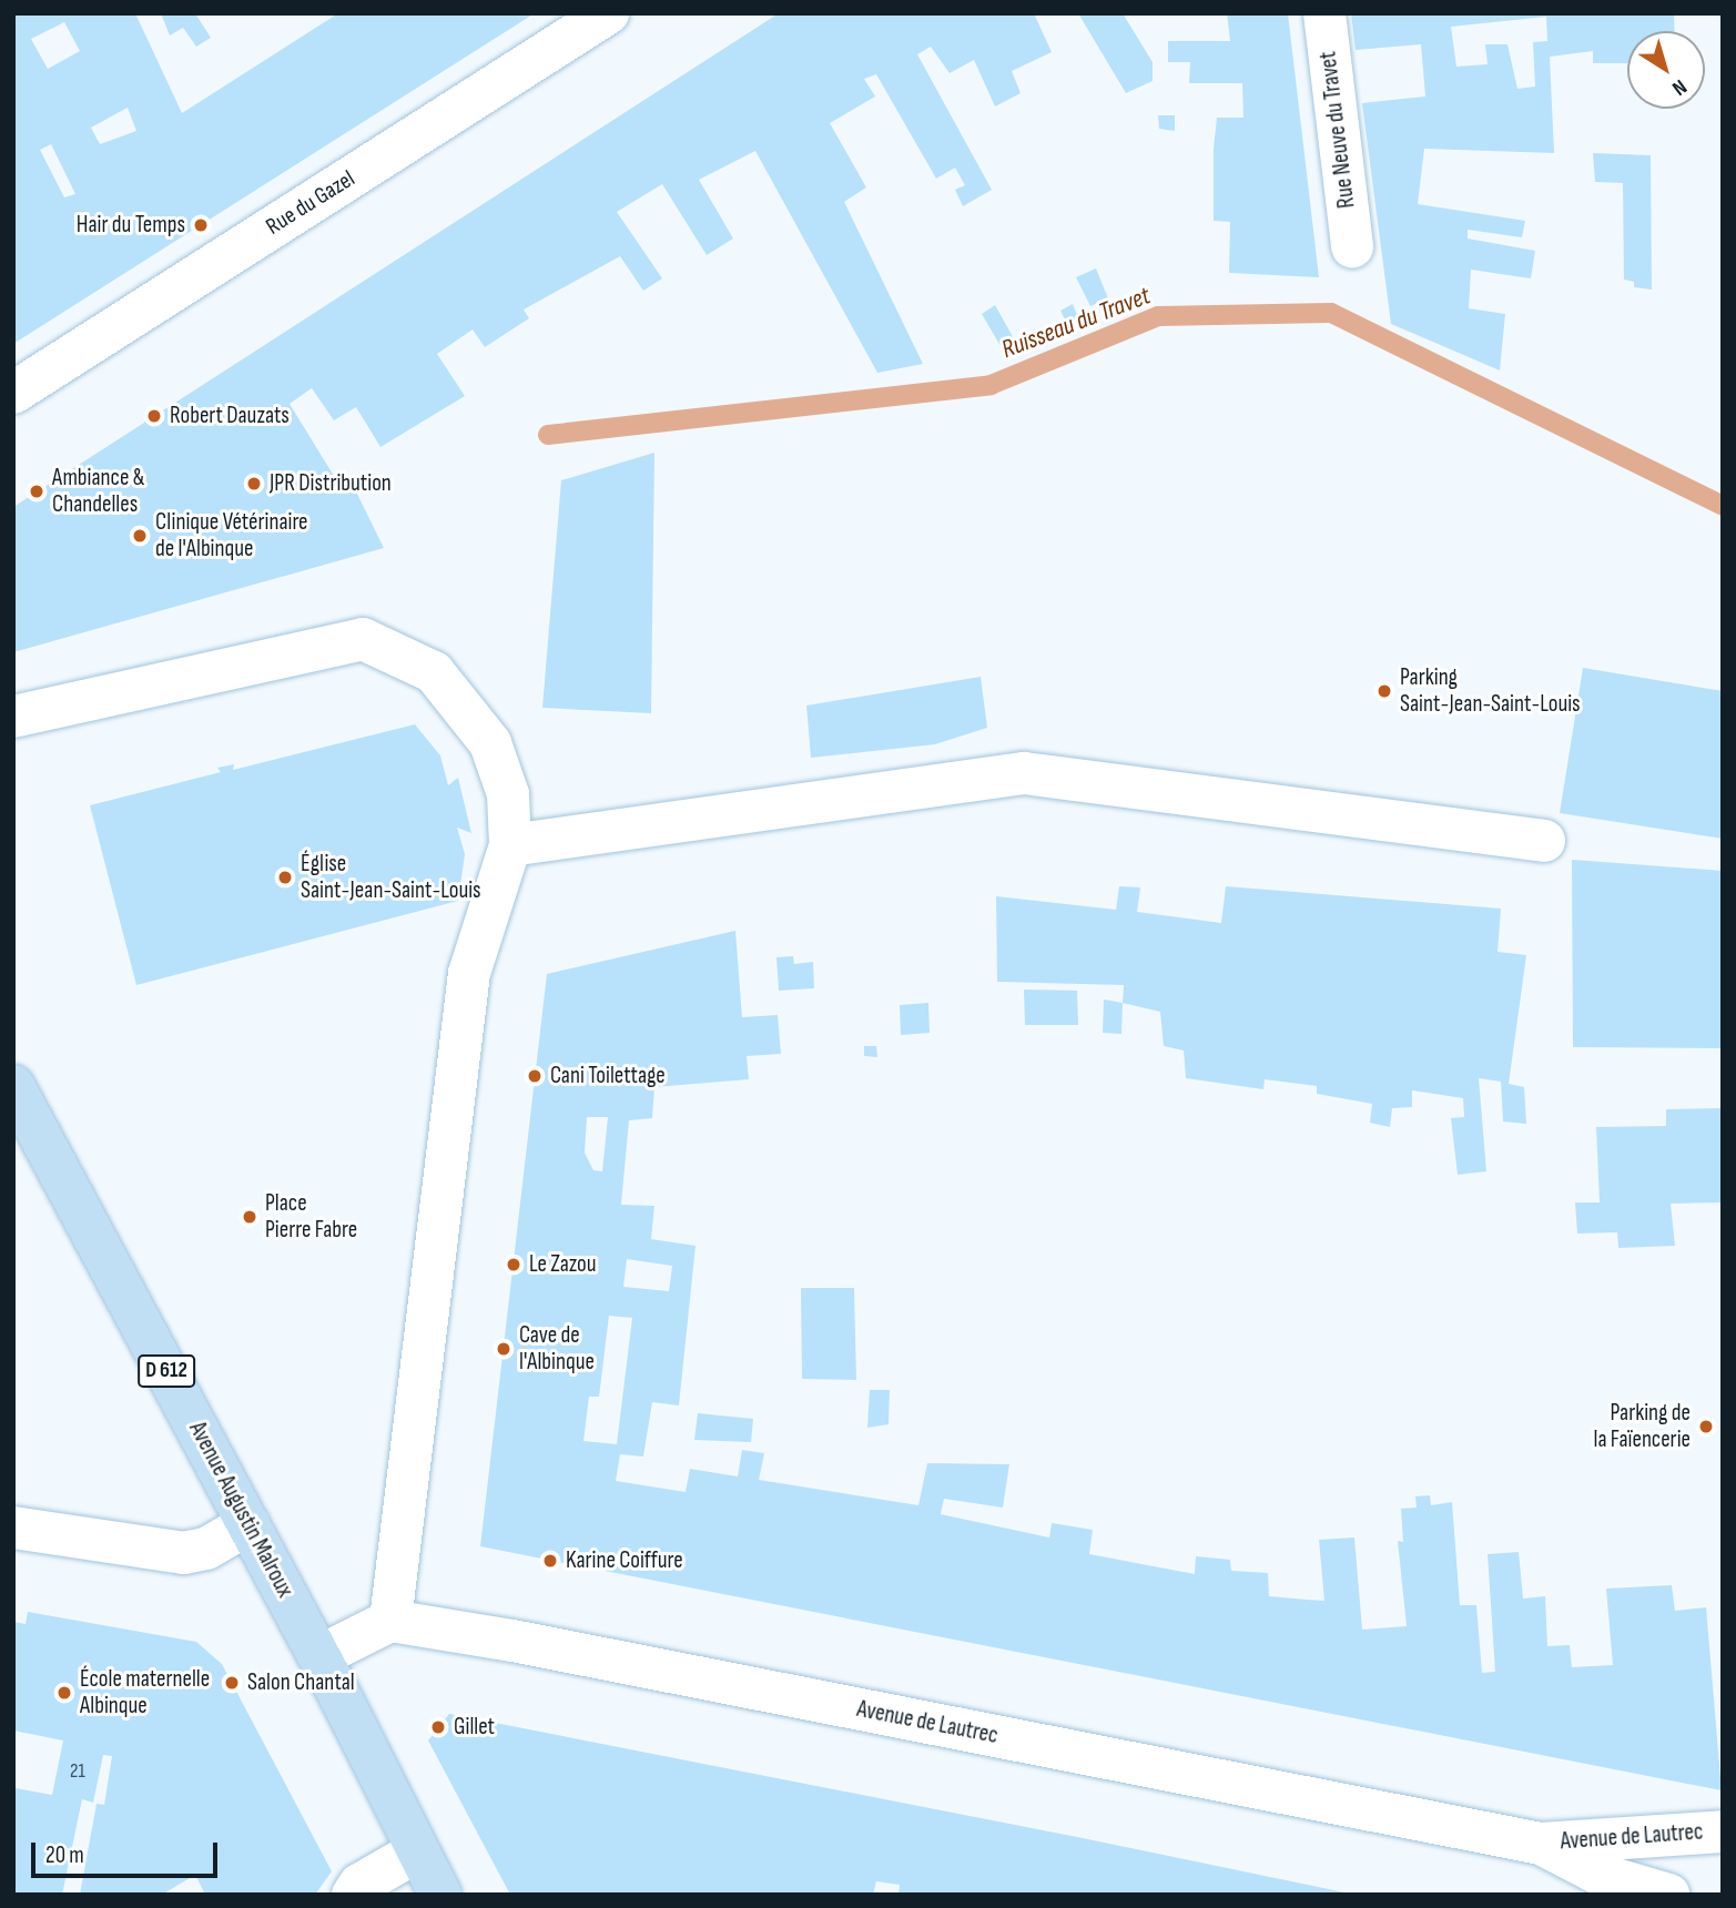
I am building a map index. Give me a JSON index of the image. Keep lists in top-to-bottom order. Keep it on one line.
{"streets":{"main road":["D 612","Avenue Augustin Malroux"],"street":["Rue Neuve du Travet","Rue du Gazel","Avenue de Lautrec"]},"water":["Ruisseau du Travet"],"places":["Hair du Temps","Robert Dauzats","JPR Distribution","Ambiance & Chandelles","Clinique Vétérinaire de l'Albinque","Parking Saint-Jean-Saint-Louis","Église Saint-Jean-Saint-Louis","Cani Toilettage","Place Pierre Fabre","Le Zazou","Cave de l'Albinque","Parking de la Faïencerie","Karine Coiffure","Salon Chantal","École maternelle Albinque","Gillet"],"house_numbers":["21"],"scale_bar":"20 m","north":"bottom right"}
